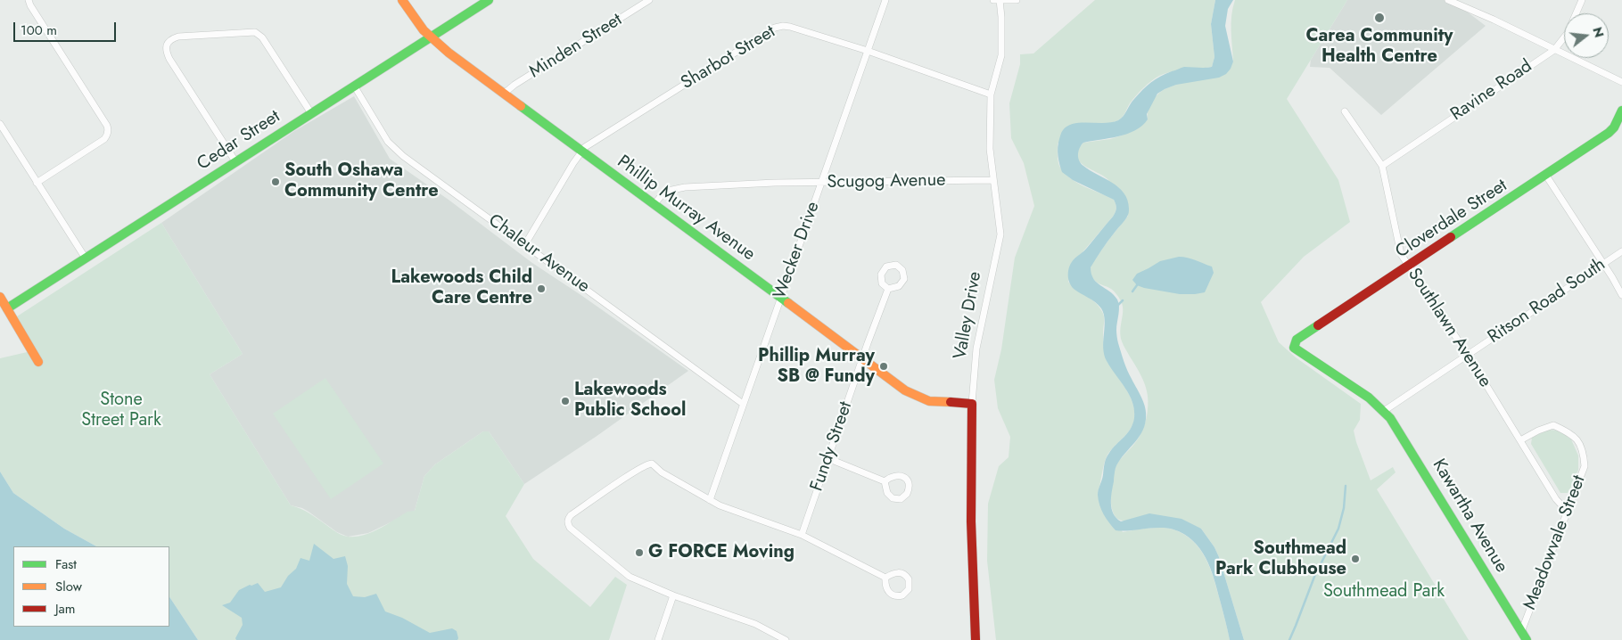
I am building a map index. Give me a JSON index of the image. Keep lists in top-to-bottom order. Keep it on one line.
{"streets":{"street":["Minden Street","Sharbot Street","Ravine Road","Cedar Street","Scugog Avenue","Phillip Murray Avenue","Cloverdale Street","Wecker Drive","Chaleur Avenue","Ritson Road South","Valley Drive","Southlawn Avenue","Fundy Street","Kawartha Avenue","Meadowvale Street"]},"crossings":[["Minden Street","Phillip Murray Avenue"],["Sharbot Street","Phillip Murray Avenue"],["Sharbot Street","Wecker Drive"],["Sharbot Street","Chaleur Avenue"],["Sharbot Street","Valley Drive"],["Ravine Road","Southlawn Avenue"],["Cedar Street","Phillip Murray Avenue"],["Cedar Street","Chaleur Avenue"],["Scugog Avenue","Phillip Murray Avenue"],["Scugog Avenue","Wecker Drive"],["Scugog Avenue","Valley Drive"],["Phillip Murray Avenue","Wecker Drive"],["Phillip Murray Avenue","Valley Drive"],["Phillip Murray Avenue","Fundy Street"],["Cloverdale Street","Southlawn Avenue"],["Cloverdale Street","Kawartha Avenue"],["Wecker Drive","Chaleur Avenue"],["Ritson Road South","Southlawn Avenue"],["Ritson Road South","Kawartha Avenue"],["Southlawn Avenue","Meadowvale Street"],["Kawartha Avenue","Meadowvale Street"]],"parks":["Stone Street Park","Southmead Park"],"places":["Carea Community Health Centre","South Oshawa Community Centre","Lakewoods Child Care Centre","Phillip Murray SB @ Fundy","Lakewoods Public School","G FORCE Moving","Southmead Park Clubhouse"],"legend":["Fast","Slow","Jam"],"scale_bar":"100 m","north":"right"}
